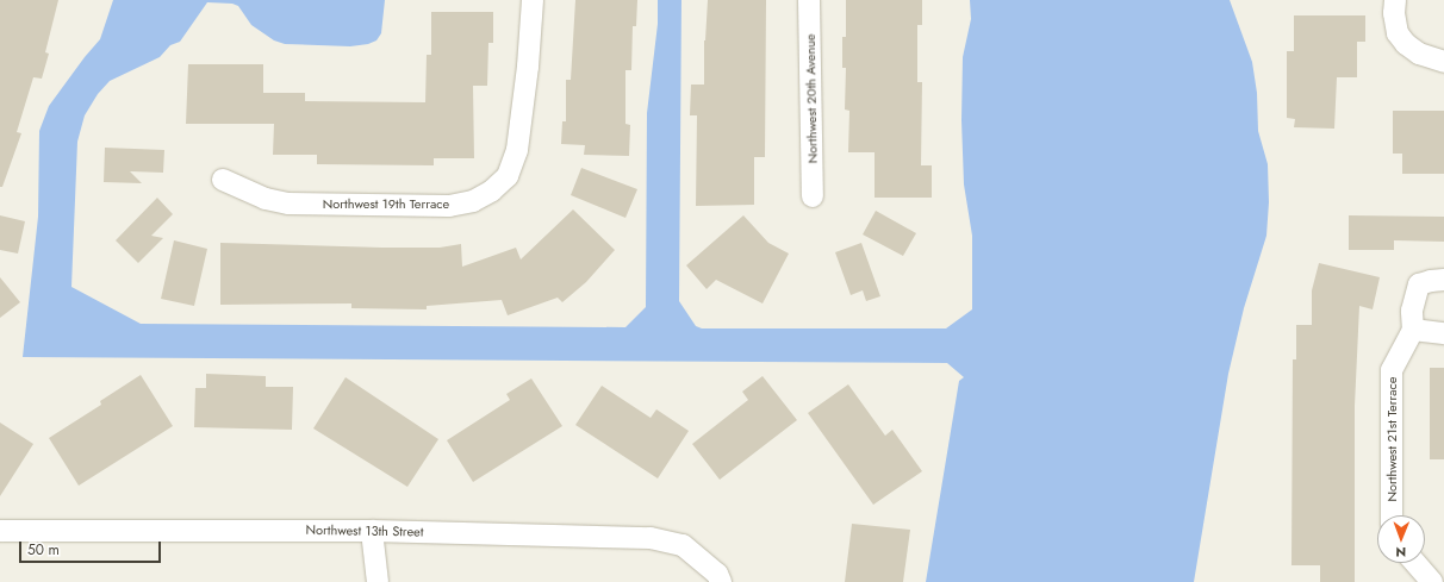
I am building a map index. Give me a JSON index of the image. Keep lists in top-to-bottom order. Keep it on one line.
{"streets":{"street":["Northwest 20th Avenue","Northwest 19th Terrace","Northwest 21st Terrace","Northwest 13th Street"]},"scale_bar":"50 m","north":"bottom"}
